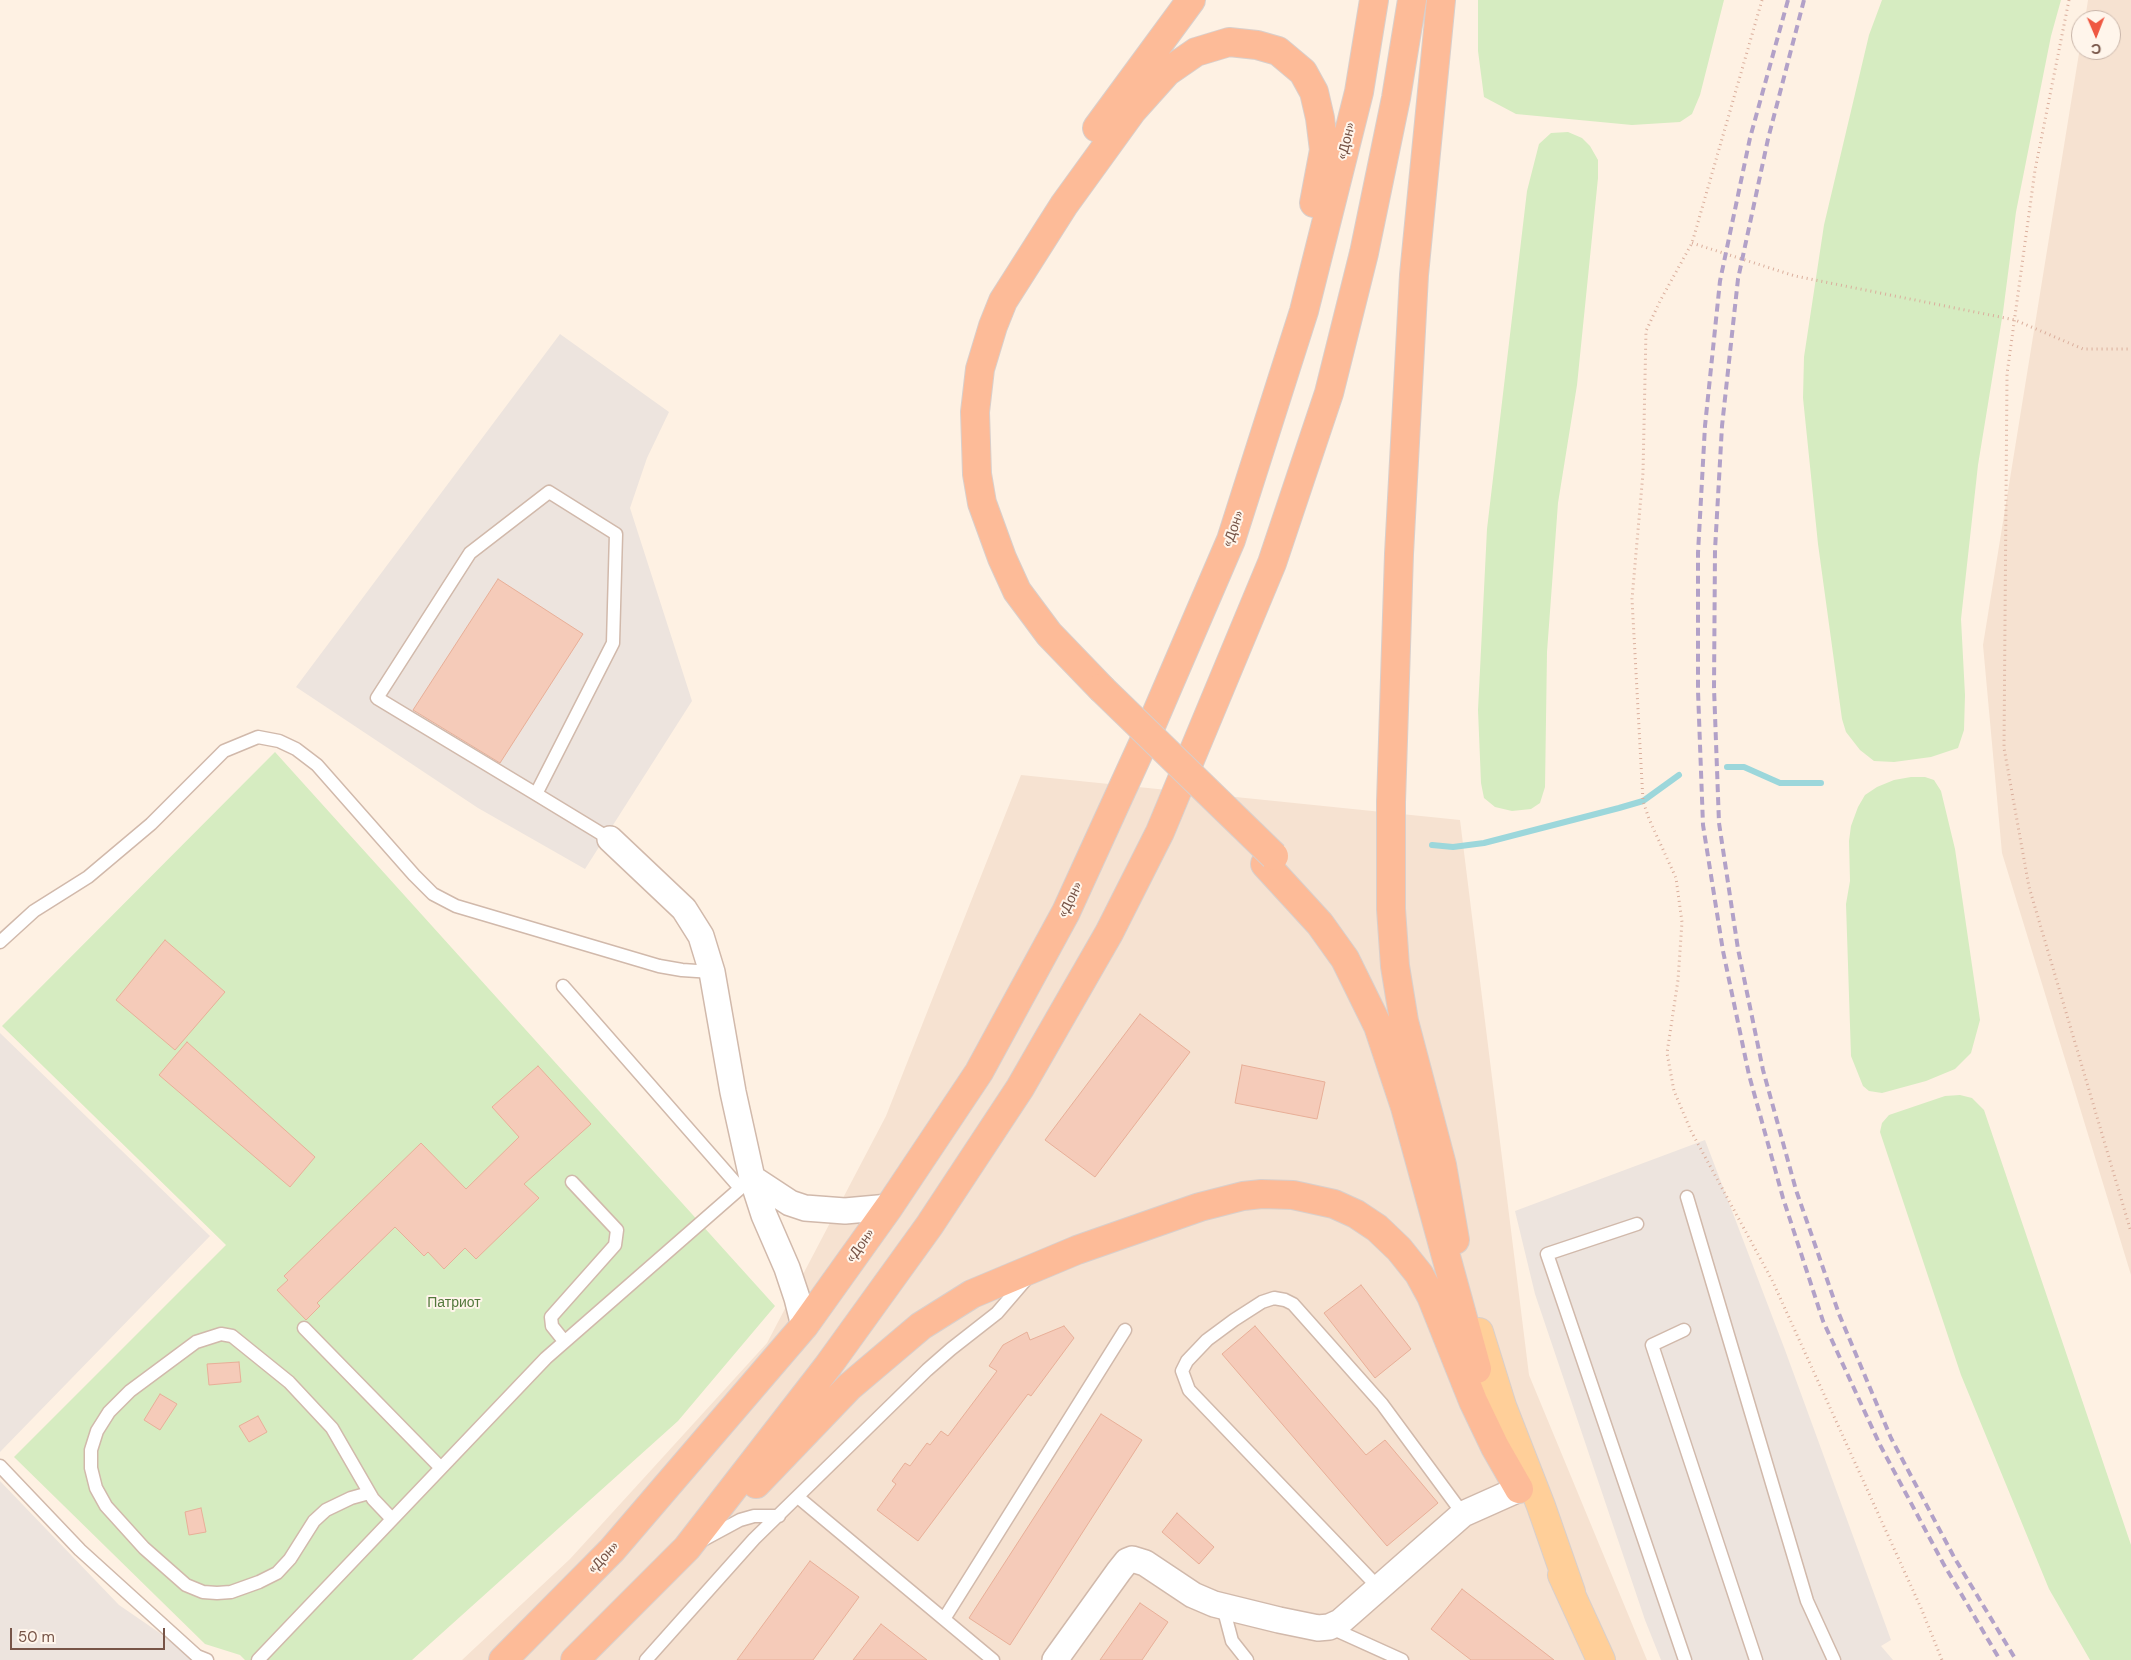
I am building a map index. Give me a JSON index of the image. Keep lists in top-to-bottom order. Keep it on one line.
{"streets":{"highway":["«Дон»"]},"parks":["Патриот"],"scale_bar":"50 m","north":"bottom"}
